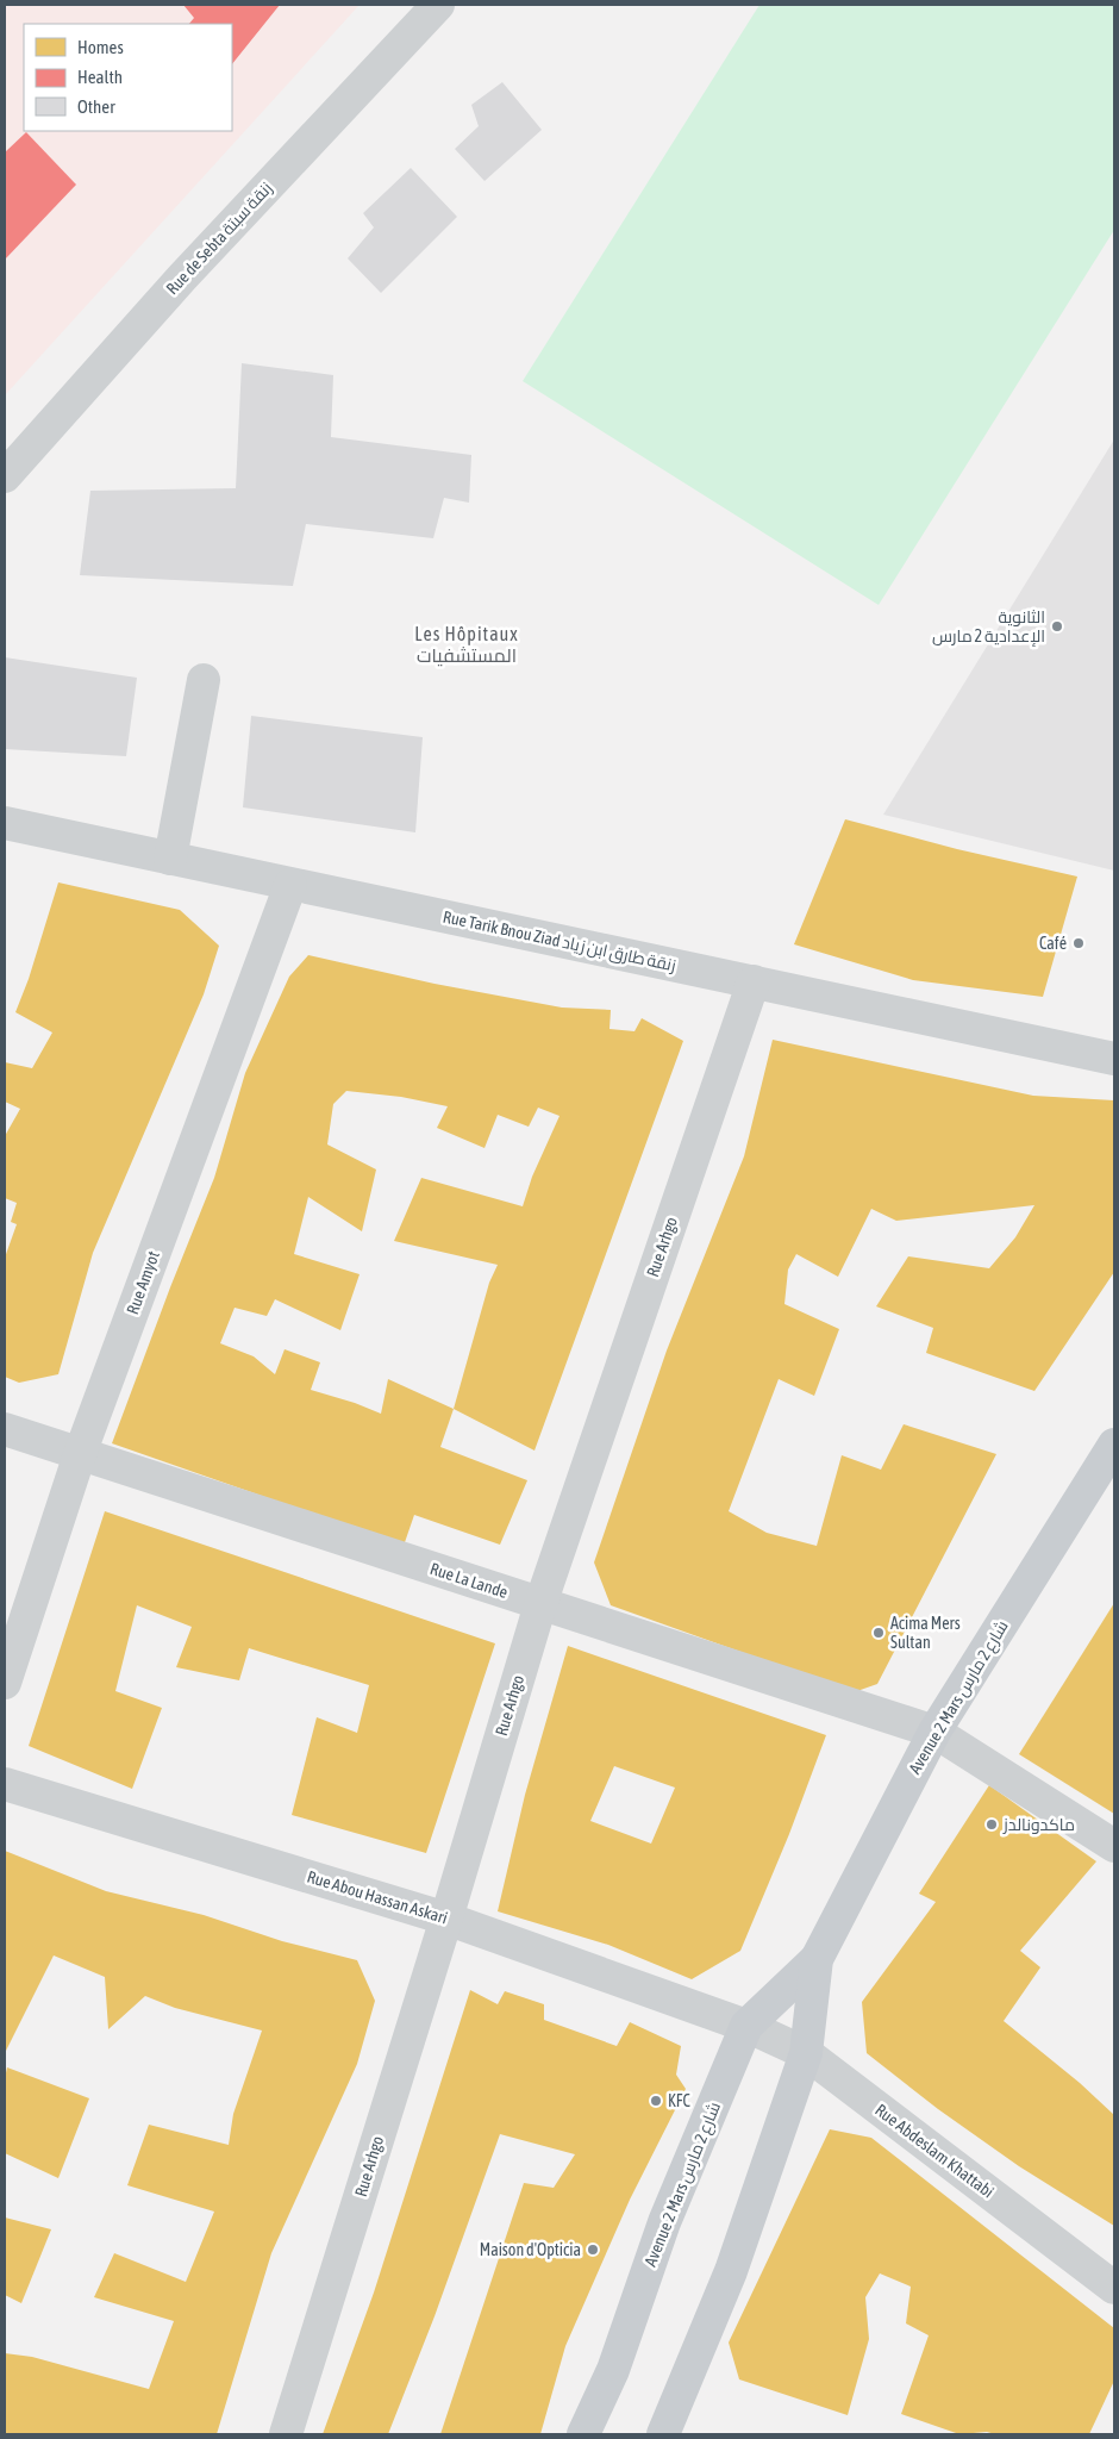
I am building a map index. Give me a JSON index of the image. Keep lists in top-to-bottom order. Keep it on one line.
{"streets":{"main road":["Avenue 2 Mars شارع 2 مارس"],"street":["Rue de Sebta زنقة سبتة","Rue Tarik Bnou Ziad زنقة طارق ابن زياد","Rue Arhgo","Rue Amyot","Rue La Lande","Rue Abou Hassan Askari","Rue Abdeslam Khattabi"]},"crossings":[["Rue Tarik Bnou Ziad زنقة طارق ابن زياد","Rue Arhgo"],["Rue Tarik Bnou Ziad زنقة طارق ابن زياد","Rue Amyot"],["Rue Arhgo","Rue La Lande"],["Rue Arhgo","Rue Abou Hassan Askari"],["Rue Amyot","Rue La Lande"],["Rue La Lande","Avenue 2 Mars شارع 2 مارس"],["Avenue 2 Mars شارع 2 مارس","Rue Abou Hassan Askari"],["Avenue 2 Mars شارع 2 مارس","Rue Abdeslam Khattabi"],["Rue Abou Hassan Askari","Rue Abdeslam Khattabi"]],"districts":["Les Hôpitaux المستشفيات"],"places":["الثانوية الإعدادية 2 مارس","Café","Acima Mers Sultan","ماكدونالدز","KFC","Maison d'Opticia"],"legend":["Homes","Health","Other"]}
